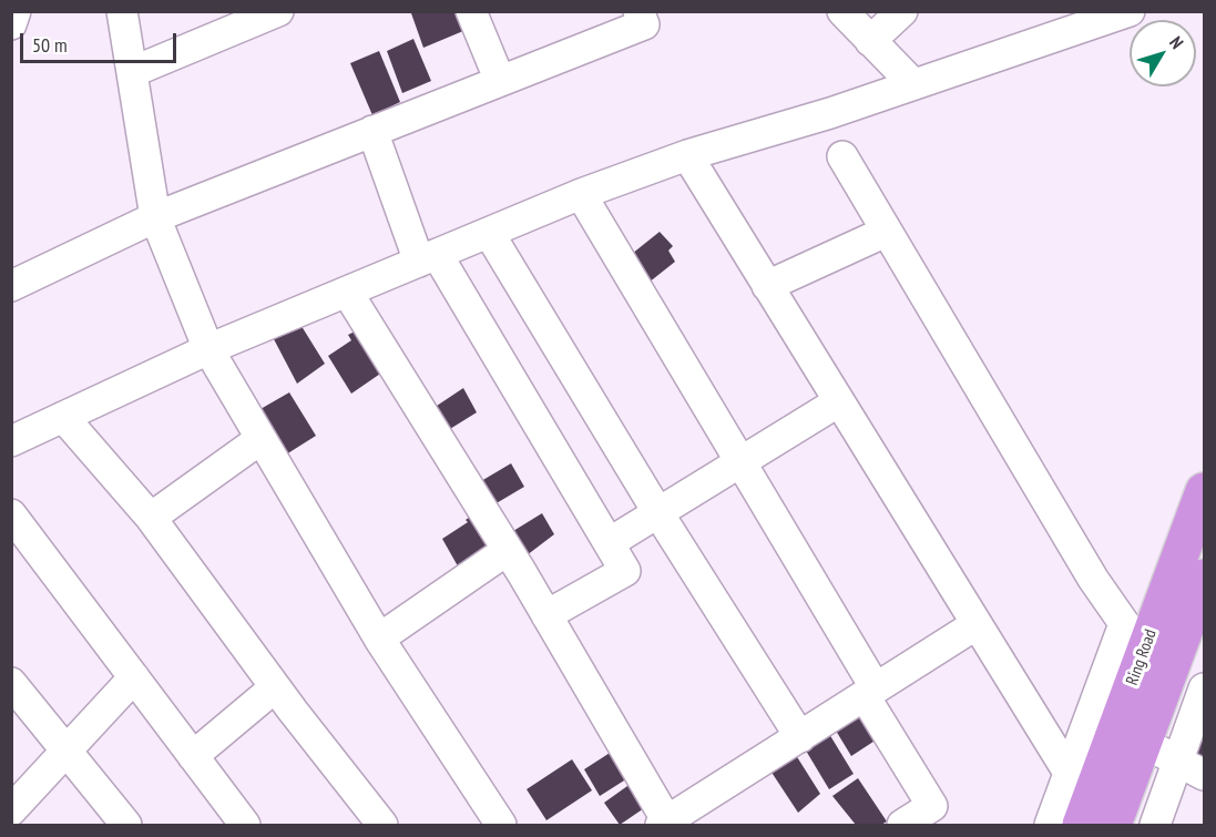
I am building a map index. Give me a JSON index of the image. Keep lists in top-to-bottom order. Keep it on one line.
{"streets":{"highway":["Ring Road"]},"scale_bar":"50 m","north":"top right"}
